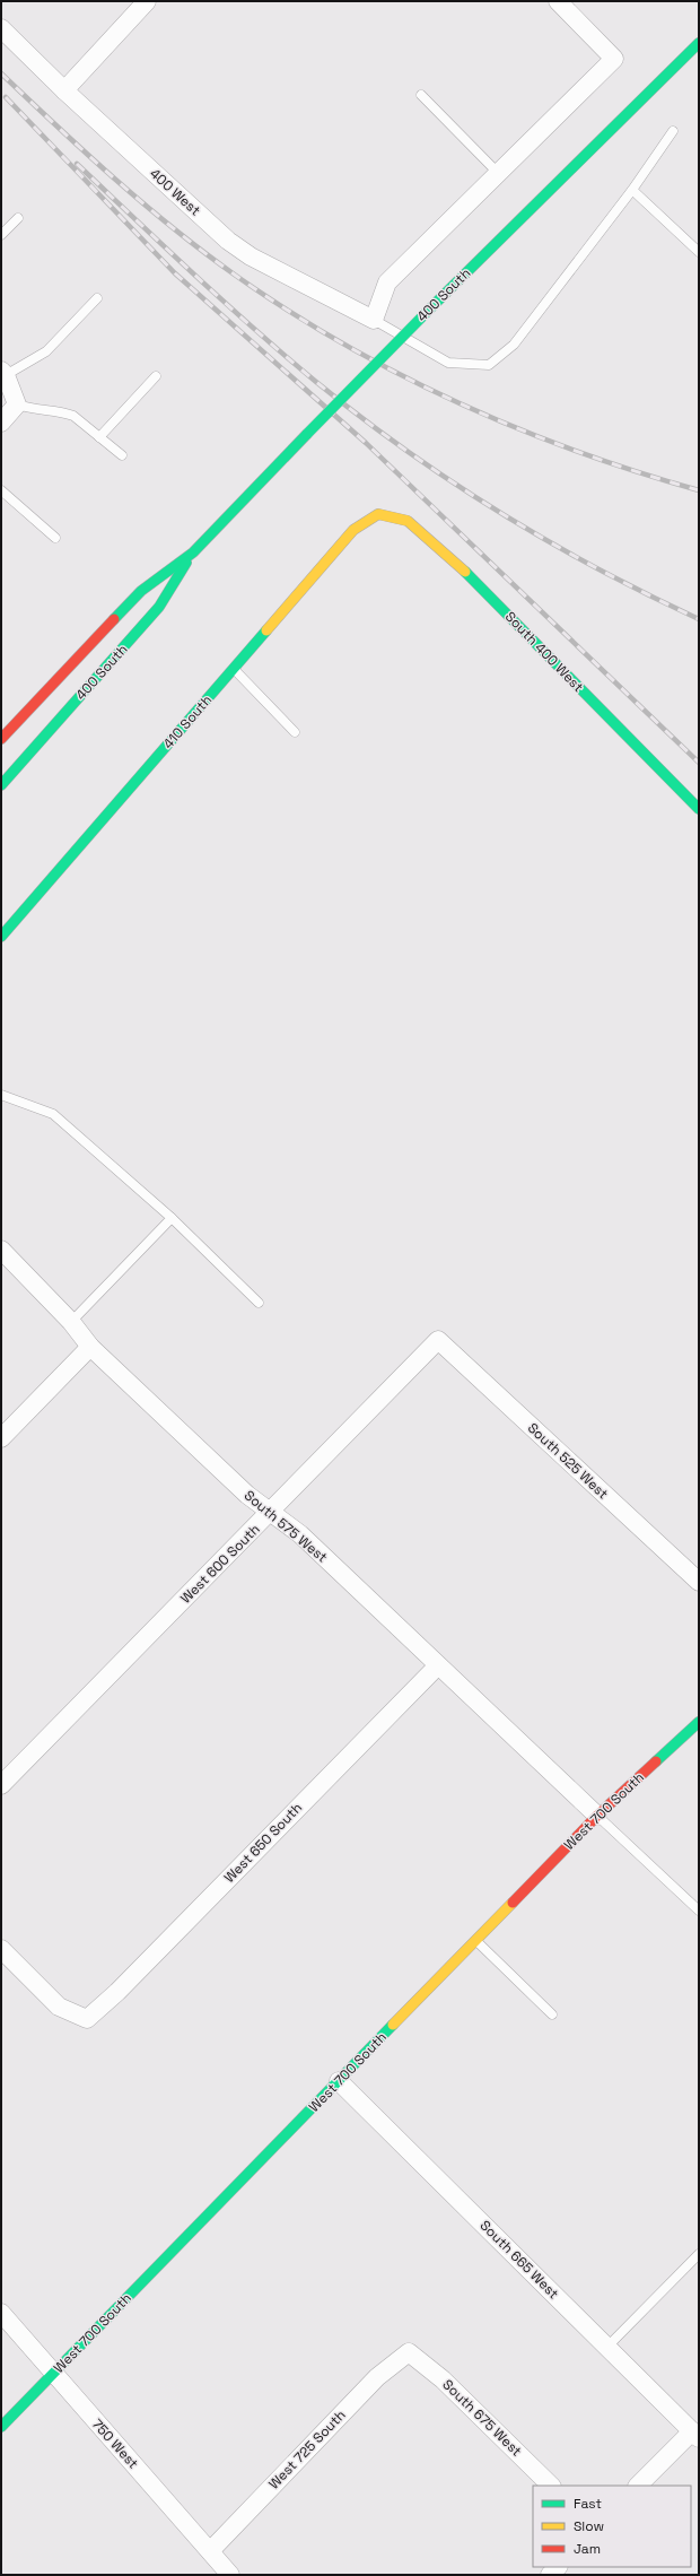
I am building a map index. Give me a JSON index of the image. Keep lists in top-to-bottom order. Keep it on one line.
{"streets":{"street":["400 West","400 South","South 400 West","410 South","South 525 West","South 575 West","West 600 South","West 700 South","West 650 South","South 665 West","South 675 West","750 West","West 725 South"]},"crossings":[["South 400 West","410 South"],["South 525 West","West 600 South"],["South 575 West","West 600 South"],["South 575 West","West 700 South"],["South 575 West","West 650 South"],["West 700 South","South 665 West"],["West 700 South","750 West"],["South 675 West","West 725 South"],["750 West","West 725 South"]],"legend":["Fast","Slow","Jam"]}
